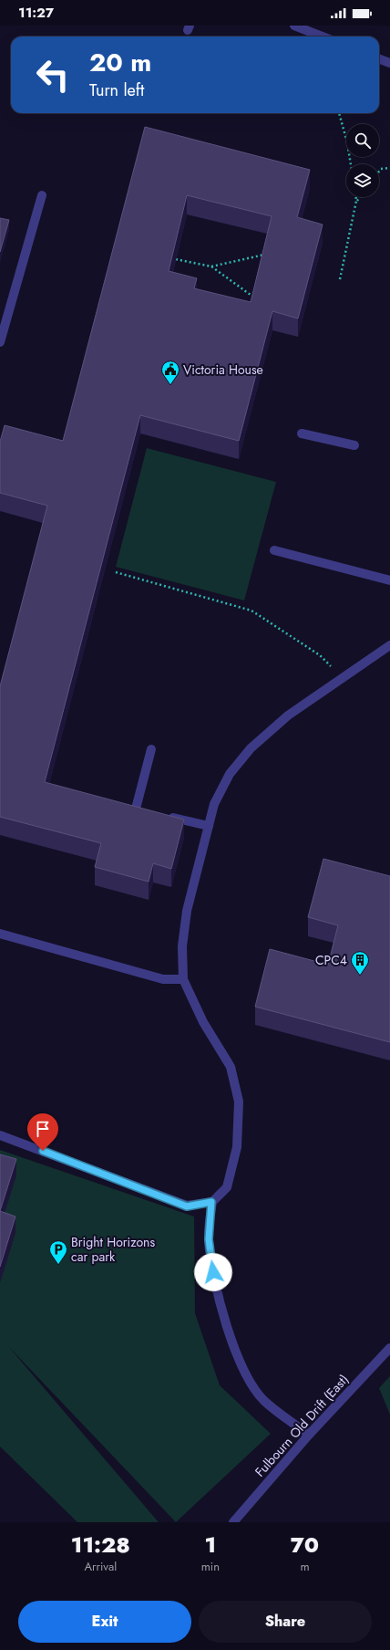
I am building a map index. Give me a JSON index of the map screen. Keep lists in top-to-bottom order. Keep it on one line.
{"streets":{"street":["Fulbourn Old Drift (East)"]},"places":{"public building":["Victoria House"],"building":["CPC4"],"parking":["Bright Horizons car park"]},"page":{"status":"11:27","turn":["20 m","Turn left"],"eta":["11:28","Arrival","1","min","70","m"],"buttons":["Exit","Share"]}}
